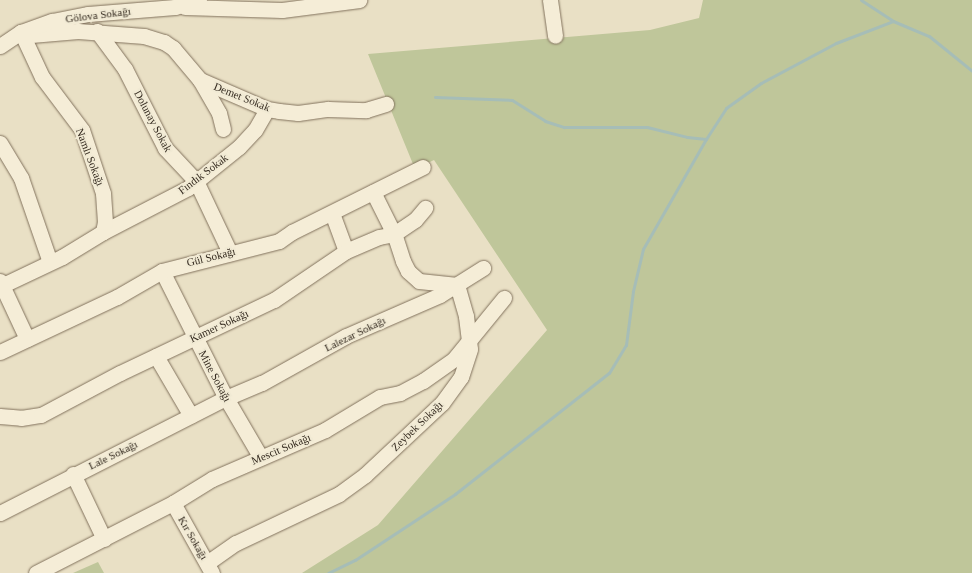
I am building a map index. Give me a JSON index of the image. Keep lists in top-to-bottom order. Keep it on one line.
{"streets":{"street":["Gölova Sokağı","Demet Sokak","Dolunay Sokak","Namlı Sokağı","Fındık Sokak","Gül Sokağı","Kamer Sokağı","Lalezar Sokağı","Mine Sokağı","Zeybek Sokağı","Mescit Sokağı","Lale Sokağı","Kır Sokağı"]},"crossings":[["Gölova Sokağı","Namlı Sokağı"],["Demet Sokak","Fındık Sokak"],["Dolunay Sokak","Fındık Sokak"],["Dolunay Sokak","Gül Sokağı"],["Namlı Sokağı","Fındık Sokak"],["Gül Sokağı","Mine Sokağı"],["Kamer Sokağı","Mine Sokağı"],["Lalezar Sokağı","Mine Sokağı"],["Lalezar Sokağı","Zeybek Sokağı"],["Lalezar Sokağı","Lale Sokağı"],["Mine Sokağı","Mescit Sokağı"],["Mine Sokağı","Lale Sokağı"],["Zeybek Sokağı","Mescit Sokağı"],["Zeybek Sokağı","Kır Sokağı"],["Mescit Sokağı","Kır Sokağı"]]}
